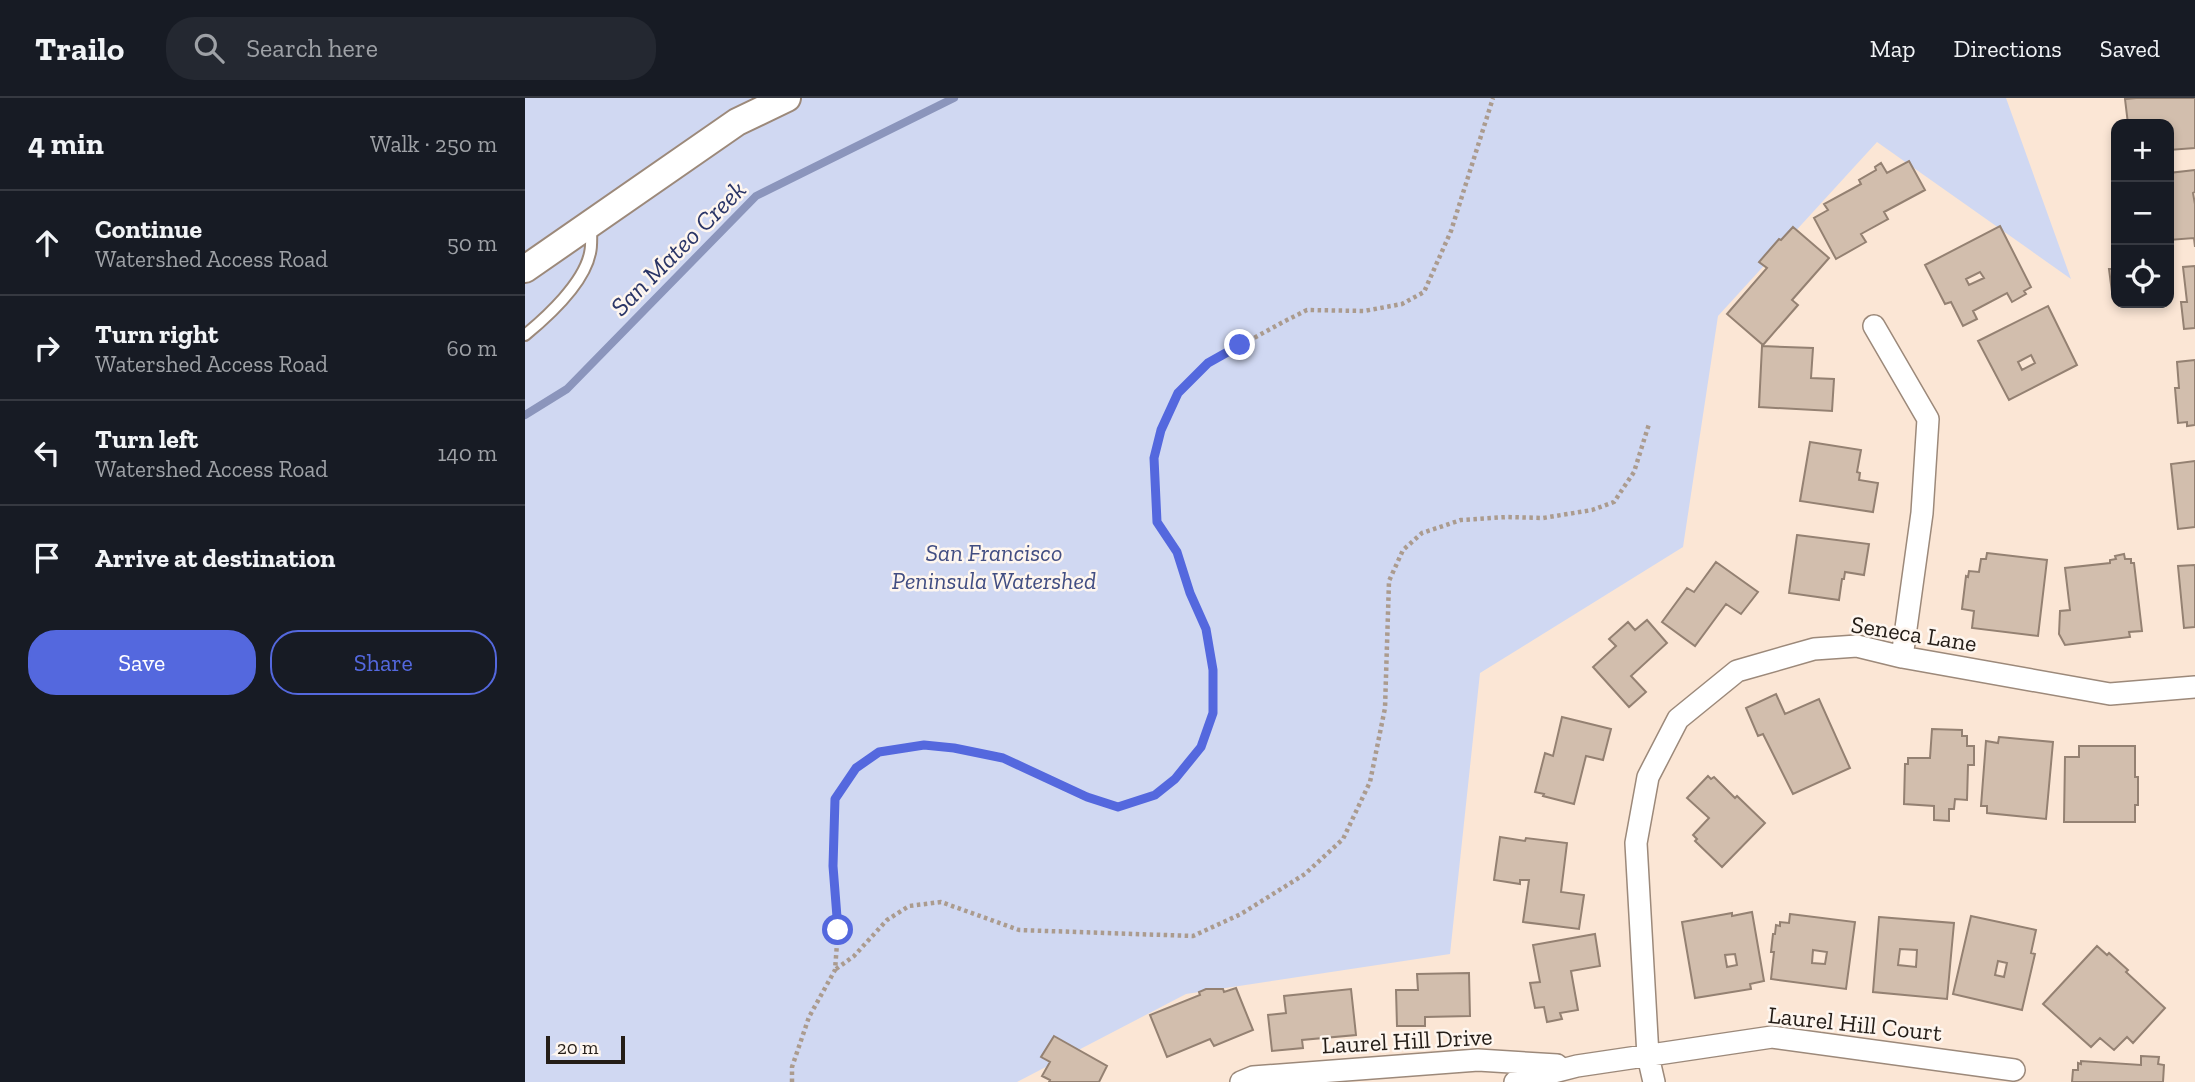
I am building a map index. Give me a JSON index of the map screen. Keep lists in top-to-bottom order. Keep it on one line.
{"streets":{"street":["Seneca Lane","Laurel Hill Court","Laurel Hill Drive"]},"crossings":[["Seneca Lane","Laurel Hill Court"],["Seneca Lane","Laurel Hill Drive"],["Laurel Hill Court","Laurel Hill Drive"]],"water":["San Mateo Creek"],"parks":["San Francisco Peninsula Watershed"],"scale_bar":"20 m","page":{"header":"Trailo","search":"Search here","nav":["Map","Directions","Saved"],"heading":["4 min","Walk · 250 m"],"map_buttons":["+","−"],"list":[["Continue","Watershed Access Road","50 m"],["Turn right","Watershed Access Road","60 m"],["Turn left","Watershed Access Road","140 m"],"Arrive at destination"],"buttons":["Save","Share"],"scale":"20 m"}}
